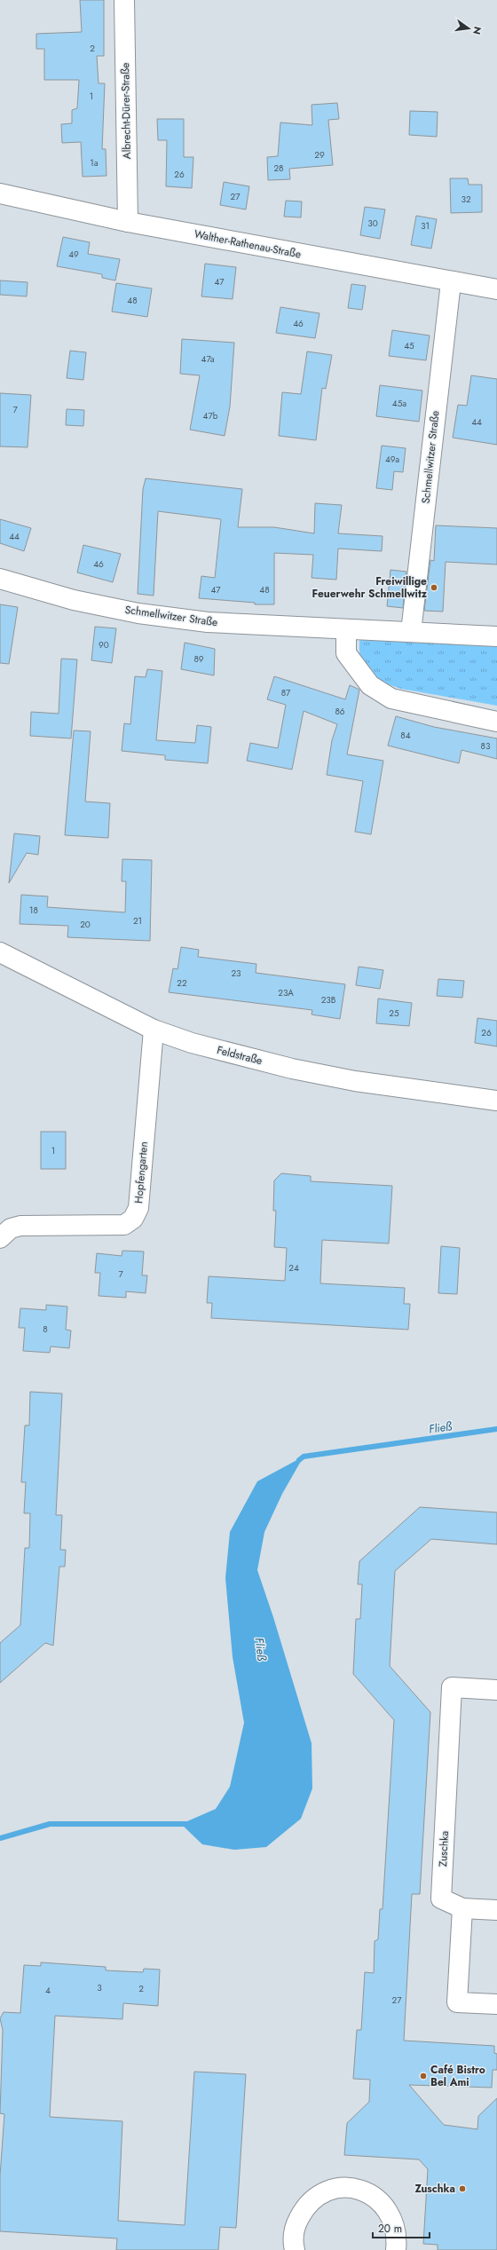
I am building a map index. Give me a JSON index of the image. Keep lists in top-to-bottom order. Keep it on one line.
{"streets":{"street":["Albrecht-Dürer-Straße","Walther-Rathenau-Straße","Schmellwitzer Straße","Feldstraße","Hopfengarten","Zuschka"]},"crossings":[["Albrecht-Dürer-Straße","Walther-Rathenau-Straße"],["Walther-Rathenau-Straße","Schmellwitzer Straße"],["Feldstraße","Hopfengarten"]],"water":["Fließ"],"places":["Freiwillige Feuerwehr Schmellwitz","Café Bistro Bel Ami","Zuschka"],"house_numbers":["2","1","29","1a","28","26","27","32","30","31","49","47","48","46","45","47a","45a","7","47b","44","49a","44","46","47","48","90","89","87","86","84","83","18","21","20","23","22","23A","23B","25","26","1","24","7","8","3","2","4","27"],"scale_bar":"20 m","north":"right"}
